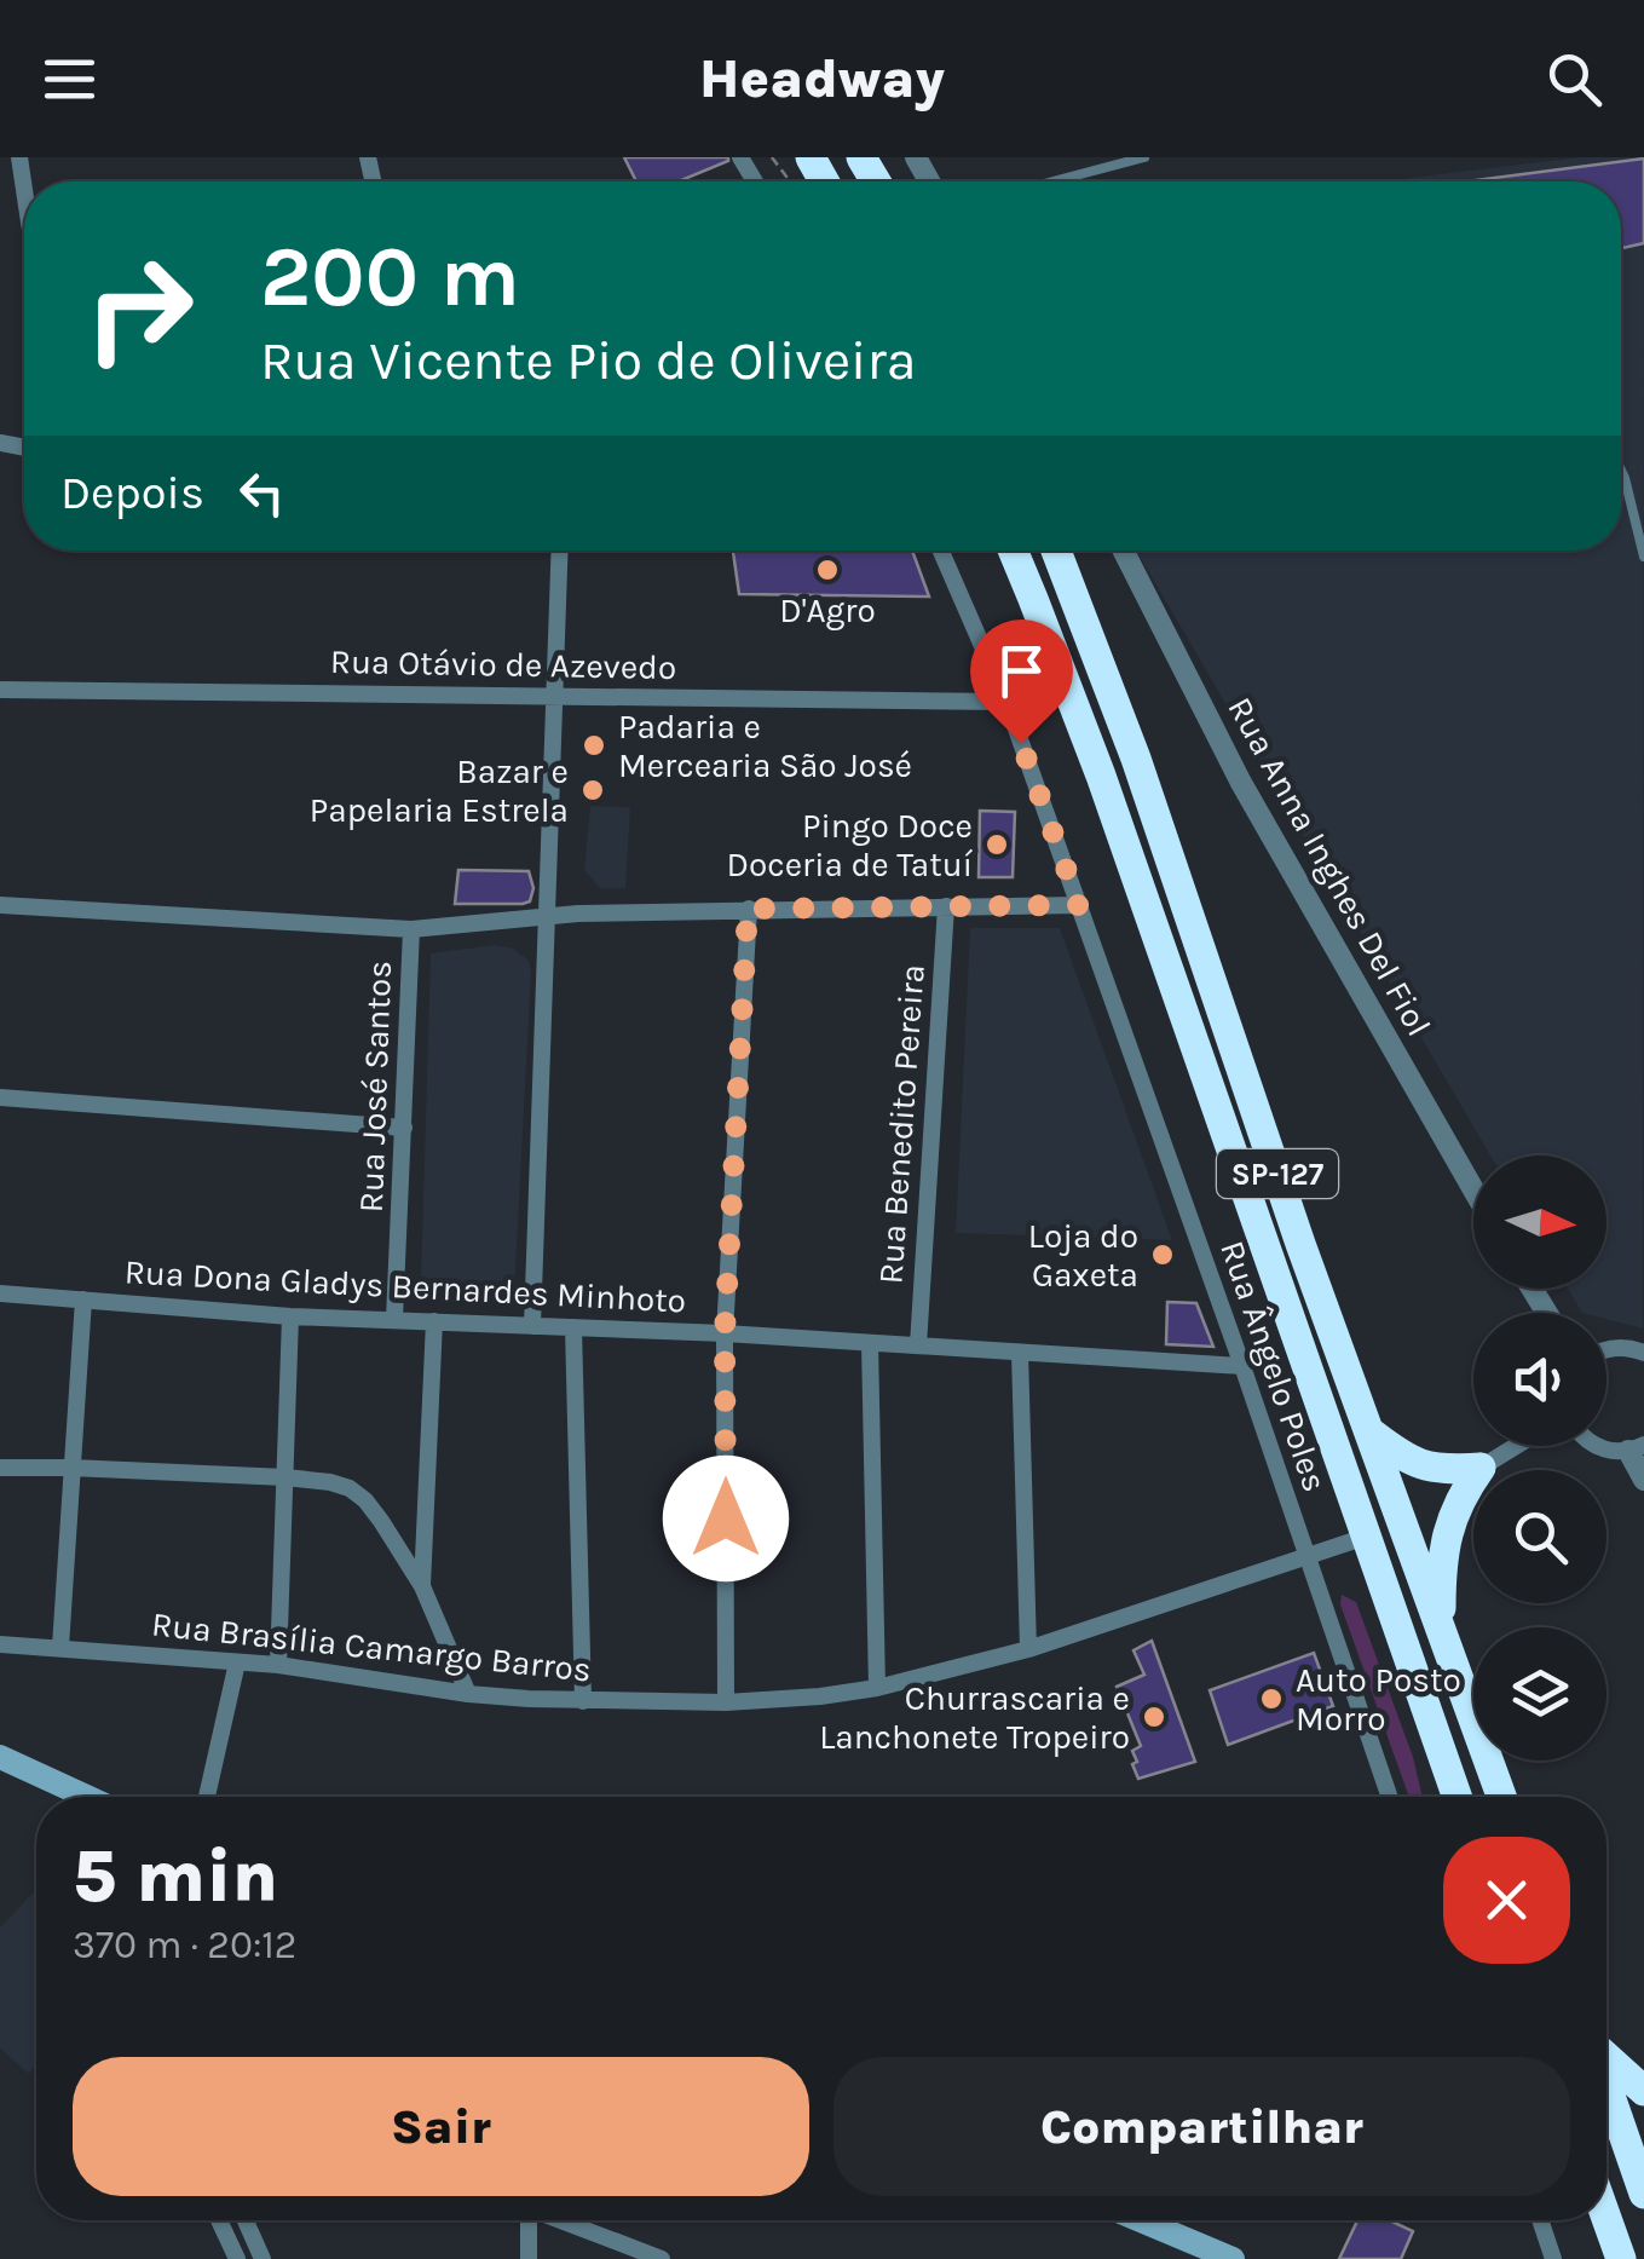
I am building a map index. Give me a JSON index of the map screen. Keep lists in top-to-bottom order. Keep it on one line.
{"streets":{"highway":["SP-127"],"street":["Rua Otávio de Azevedo","Rua Anna Inghes Del Fiol","Rua José Santos","Rua Benedito Pereira","Rua Dona Gladys Bernardes Minhoto","Rua Ângelo Poles","Rua Brasília Camargo Barros"]},"crossings":[["Rua Otávio de Azevedo","Rua Ângelo Poles"],["Rua José Santos","Rua Dona Gladys Bernardes Minhoto"],["Rua Benedito Pereira","Rua Dona Gladys Bernardes Minhoto"],["SP-127","Rua Brasília Camargo Barros"],["Rua Dona Gladys Bernardes Minhoto","Rua Ângelo Poles"],["Rua Ângelo Poles","Rua Brasília Camargo Barros"]],"places":["D'Agro","Padaria e Mercearia São José","Bazar e Papelaria Estrela","Pingo Doce Doceria de Tatuí","Loja do Gaxeta","Auto Posto Morro","Churrascaria e Lanchonete Tropeiro"],"north":"right","page":{"header":"Headway","turn":["200 m","Rua Vicente Pio de Oliveira"],"then":"Depois","heading":["5 min","370 m · 20:12"],"buttons":["Sair","Compartilhar"]}}
